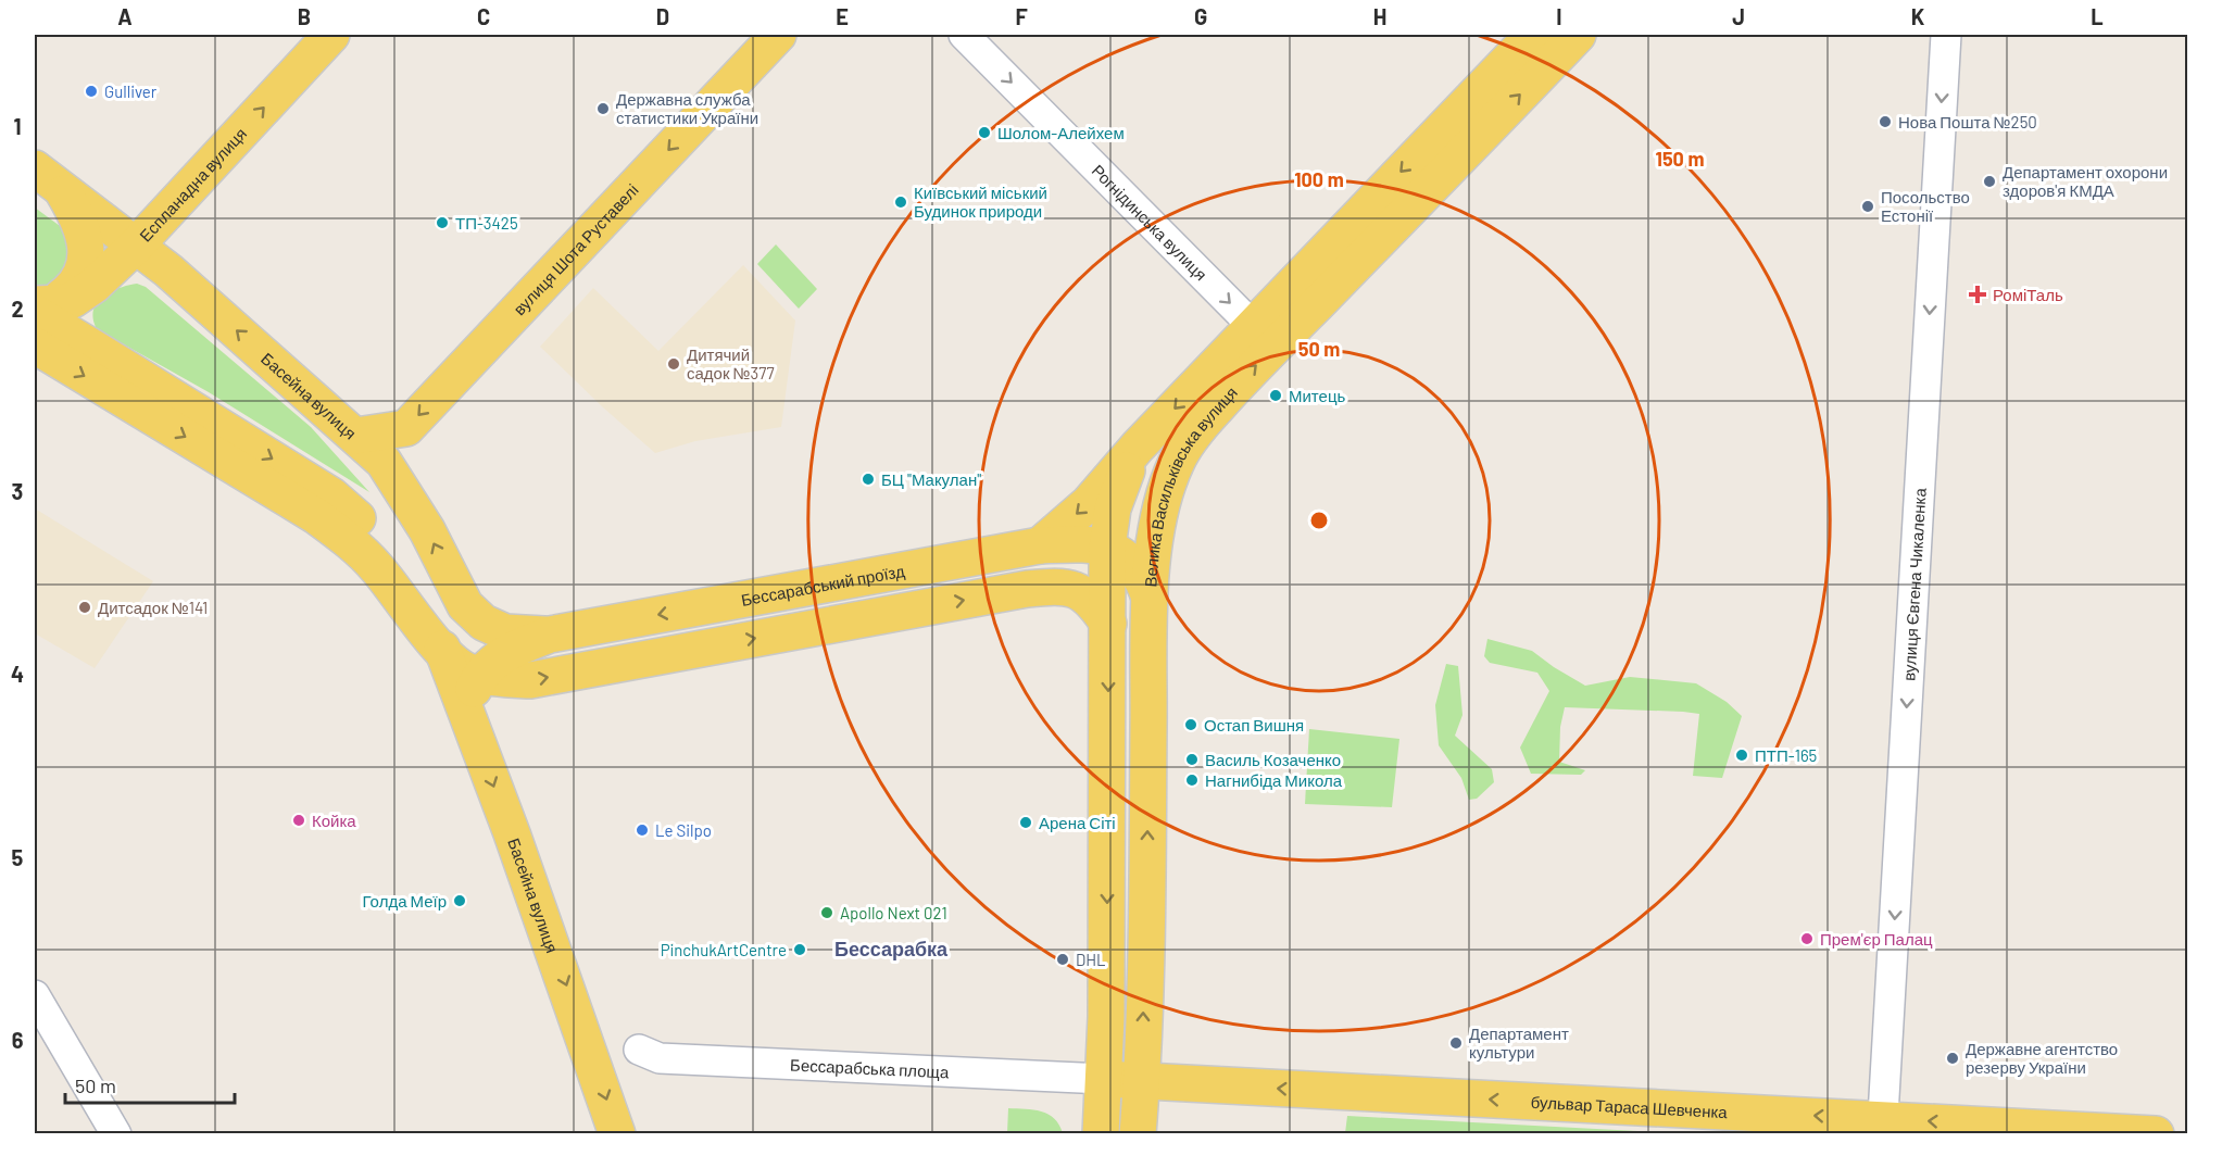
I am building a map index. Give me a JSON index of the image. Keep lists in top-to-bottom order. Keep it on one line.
{"streets":{"main road":["Еспланадна вулиця","вулиця Шота Руставелі","Басейна вулиця","Велика Васильківська вулиця","Бессарабський проїзд","бульвар Тараса Шевченка"],"street":["Рогнідинська вулиця","вулиця Євгена Чикаленка","Бессарабська площа"]},"crossings":[["Еспланадна вулиця","Басейна вулиця"],["Рогнідинська вулиця","Велика Васильківська вулиця"],["вулиця Шота Руставелі","Басейна вулиця"],["Басейна вулиця","Бессарабський проїзд"],["Велика Васильківська вулиця","Бессарабський проїзд"],["Велика Васильківська вулиця","Бессарабська площа"],["Велика Васильківська вулиця","бульвар Тараса Шевченка"],["вулиця Євгена Чикаленка","бульвар Тараса Шевченка"],["Бессарабська площа","бульвар Тараса Шевченка"]],"one_way":["Еспланадна вулиця","Рогнідинська вулиця","вулиця Шота Руставелі","вулиця Євгена Чикаленка","бульвар Тараса Шевченка"],"districts":["Бессарабка"],"places":{"other":["Gulliver","Державна служба статистики України","Нова Пошта №250","Шолом-Алейхем","Департамент охорони здоров'я КМДА","Київський міський Будинок природи","Посольство Естонії","ТП-3425","Дитячий садок №377","Митець","БЦ \"Макулан\"","Дитсадок №141","Остап Вишня","ПТП-165","Василь Козаченко","Нагнибіда Микола","Койка","Арена Сіті","Le Silpo","Голда Меїр","Apollo Next 021","Прем'єр Палац","PinchukArtCentre","DHL","Департамент культури","Державне агентство резерву України"],"health":["РоміТаль"]},"scale_bar":"50 m","grid":{"columns":["A","B","C","D","E","F","G","H","I","J","K","L"],"rows":["1","2","3","4","5","6"]},"rings":["150 m","100 m","50 m"]}
